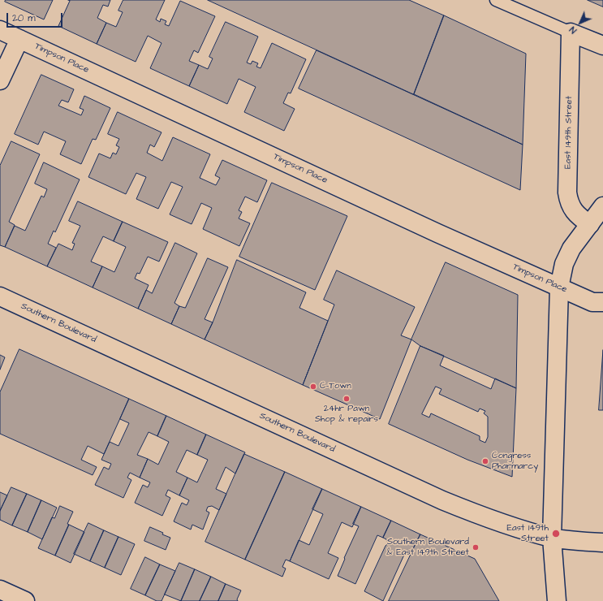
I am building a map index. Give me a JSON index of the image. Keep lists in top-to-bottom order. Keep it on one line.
{"streets":{"main road":["Timpson Place","East 149th Street","Southern Boulevard"]},"places":["C-Town","24hr Pawn Shop & repairs","Congress Pharmarcy","East 149th Street","Southern Boulevard & East 149th Street"],"scale_bar":"20 m","north":"bottom left"}
